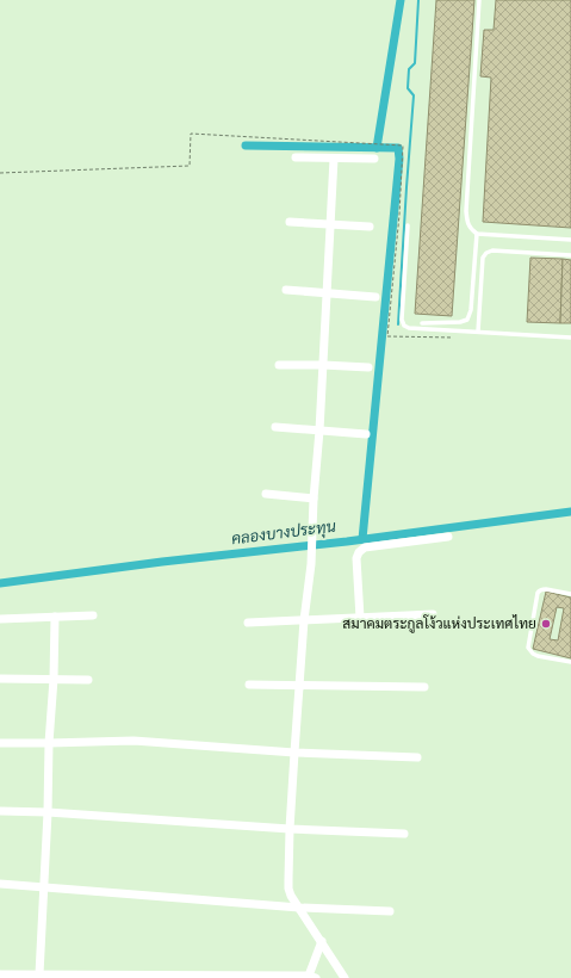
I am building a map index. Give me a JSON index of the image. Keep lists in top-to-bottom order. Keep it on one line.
{"water":["คลองบางประทุน"],"places":["สมาคมตระกูลโง้วแห่งประเทศไทย"]}
